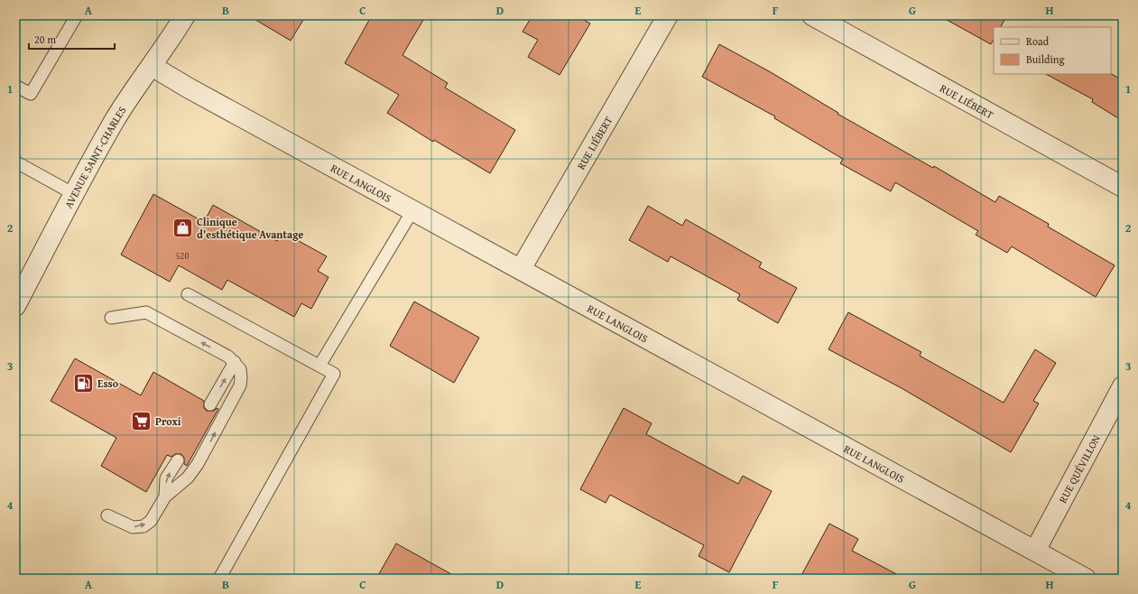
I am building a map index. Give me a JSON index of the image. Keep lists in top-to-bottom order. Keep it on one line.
{"streets":{"street":["RUE LIÉBERT","AVENUE SAINT-CHARLES","RUE LANGLOIS","RUE QUÉVILLON"]},"crossings":[["RUE LIÉBERT","RUE LANGLOIS"],["AVENUE SAINT-CHARLES","RUE LANGLOIS"],["RUE LANGLOIS","RUE QUÉVILLON"]],"places":{"shop":["Clinique d'esthétique Avantage"],"fuel station":["Esso"],"supermarket":["Proxi"]},"house_numbers":["520"],"legend":["Road","Building"],"scale_bar":"20 m","grid":{"columns":["A","B","C","D","E","F","G","H"],"rows":["1","2","3","4"]}}
